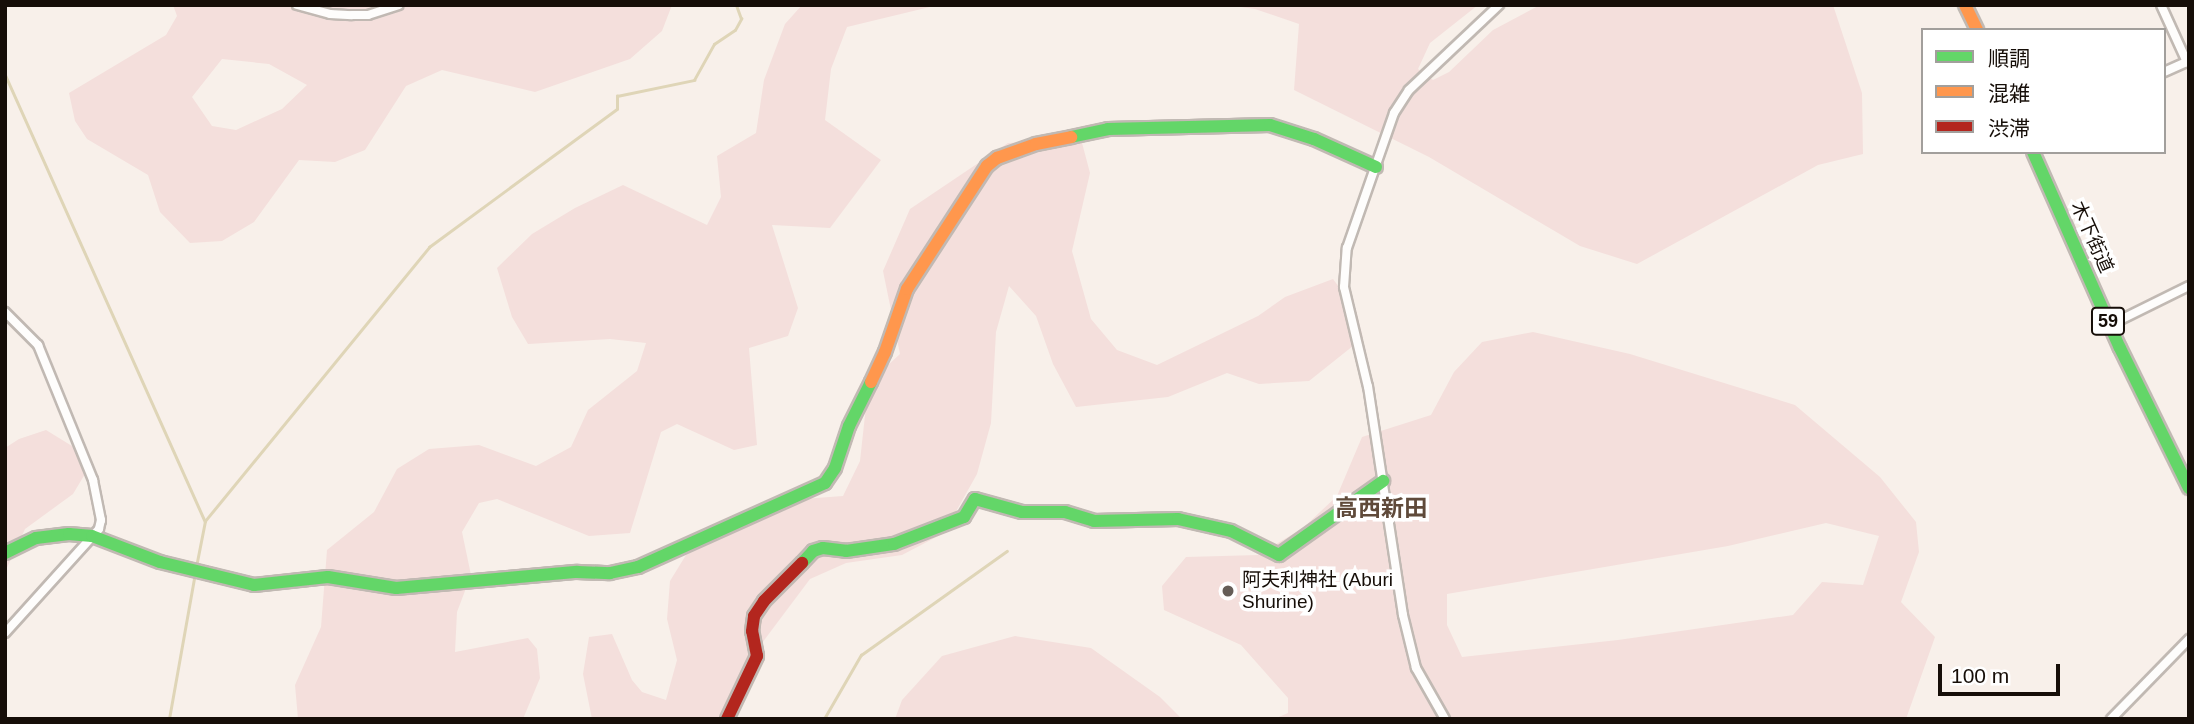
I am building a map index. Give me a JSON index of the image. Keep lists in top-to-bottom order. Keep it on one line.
{"streets":{"street":["木下街道","59"]},"districts":["高西新田"],"places":["阿夫利神社 (Aburi Shurine)"],"legend":["順調","混雑","渋滞"],"scale_bar":"100 m"}
